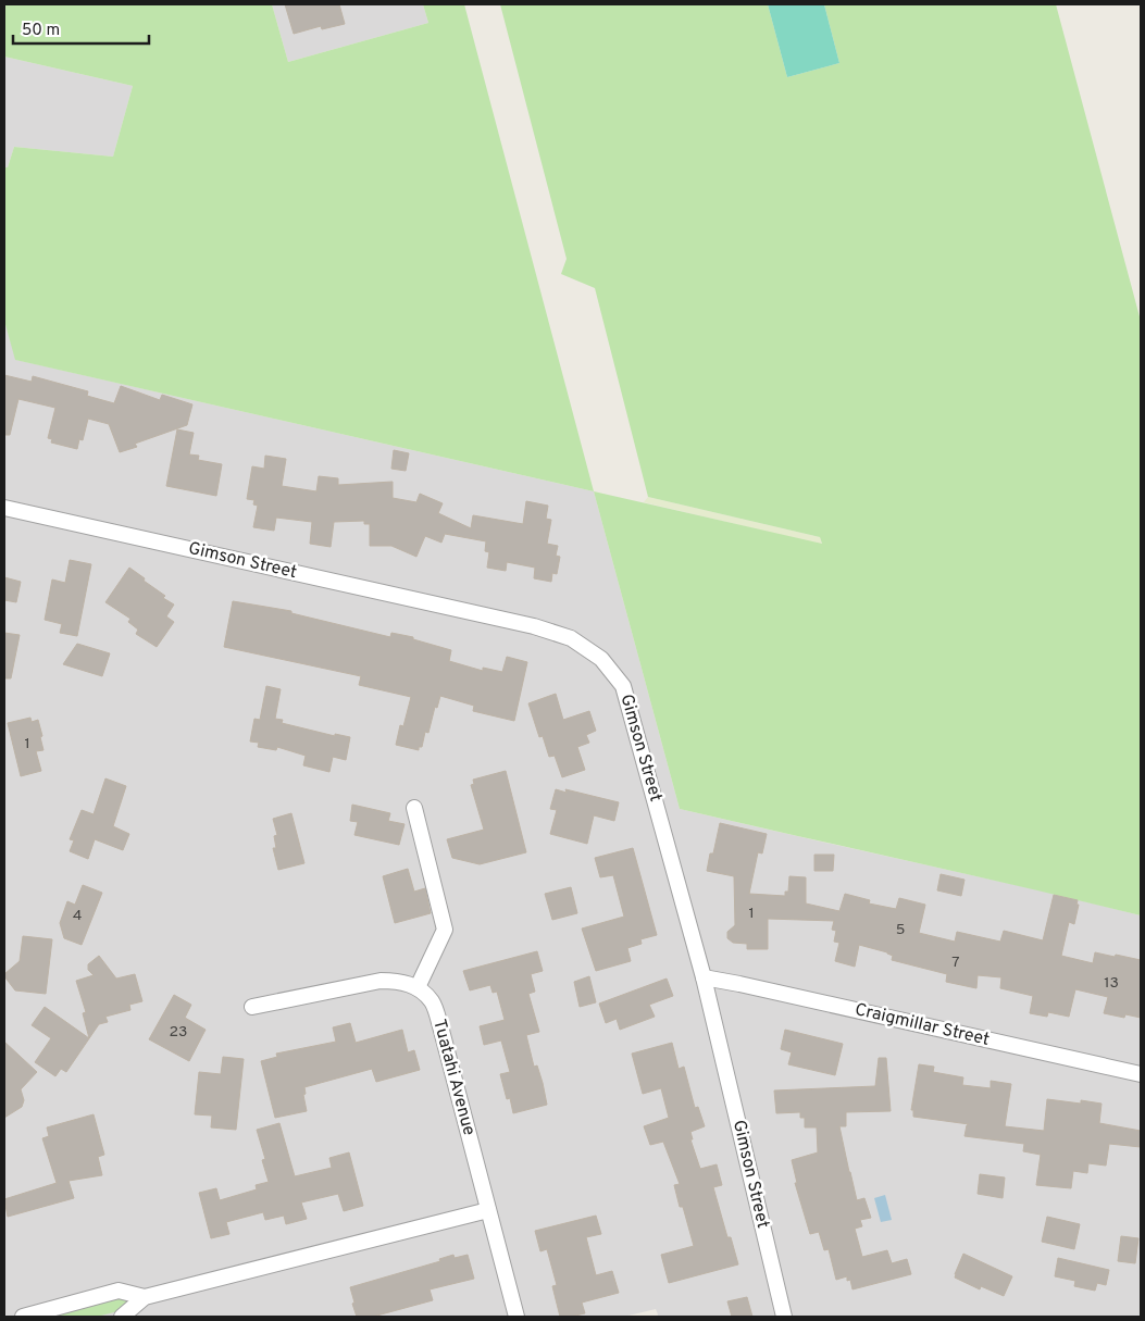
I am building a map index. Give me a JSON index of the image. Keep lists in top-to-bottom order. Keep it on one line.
{"streets":{"street":["Gimson Street","Craigmillar Street","Tuatahi Avenue"]},"crossings":[["Gimson Street","Craigmillar Street"]],"house_numbers":["1","1","4","5","7","13","23"],"scale_bar":"50 m"}
